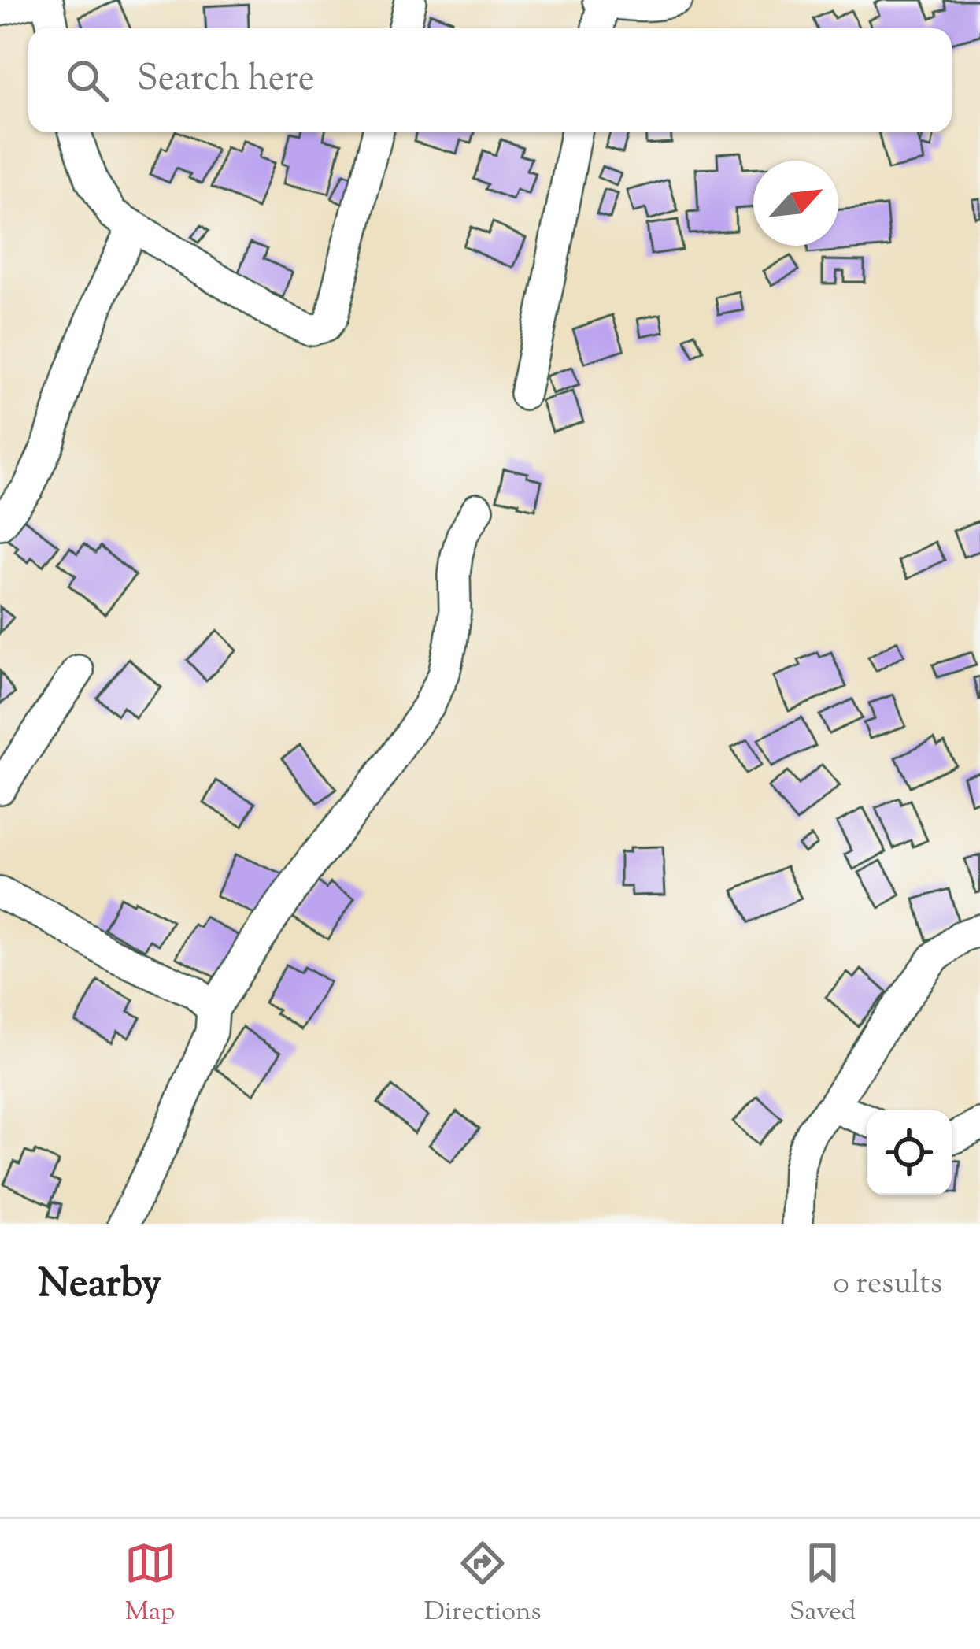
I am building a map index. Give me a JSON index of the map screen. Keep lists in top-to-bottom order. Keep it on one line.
{"north":"top right","page":{"search":"Search here","heading":["Nearby","0 results"],"nav":["Map","Directions","Saved"]}}
